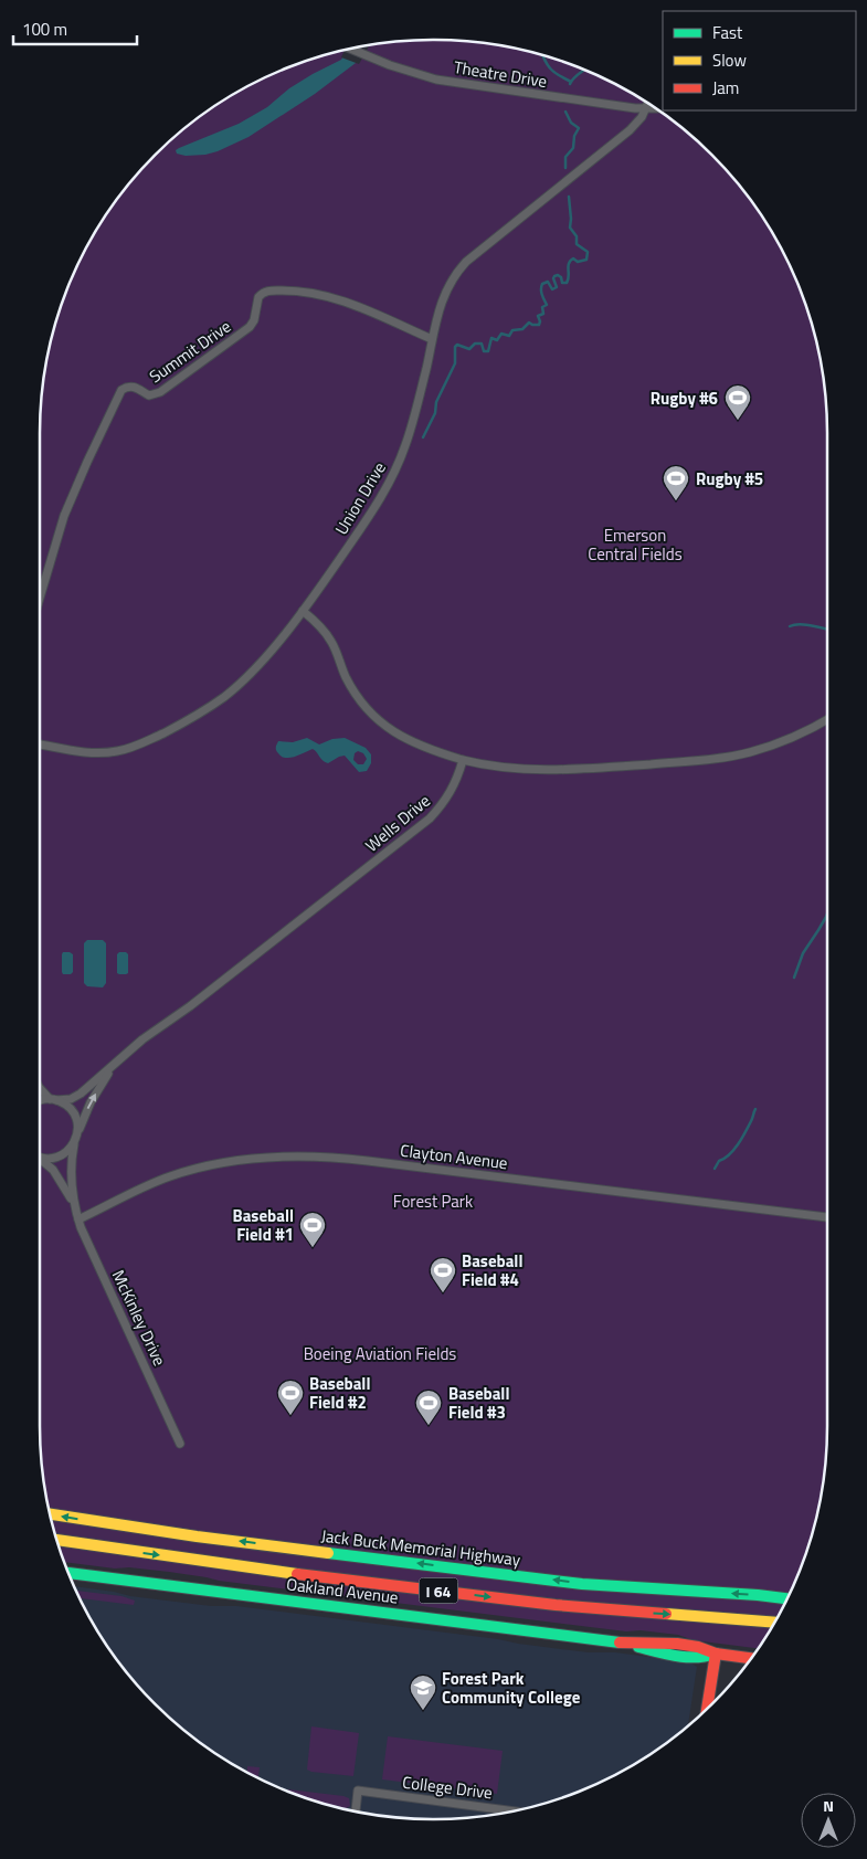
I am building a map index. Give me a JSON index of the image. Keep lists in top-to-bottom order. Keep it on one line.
{"streets":{"main road":["Jack Buck Memorial Highway","Oakland Avenue","I 64"],"street":["Theatre Drive","Summit Drive","Union Drive","Wells Drive","Clayton Avenue","McKinley Drive","College Drive"]},"crossings":[["Theatre Drive","Union Drive"],["Summit Drive","Union Drive"],["Wells Drive","McKinley Drive"],["Clayton Avenue","McKinley Drive"]],"parks":["Emerson Central Fields","Forest Park","Boeing Aviation Fields"],"places":{"sports":["Rugby #6","Rugby #5","Baseball Field #1","Baseball Field #4","Baseball Field #2","Baseball Field #3"],"school or university":["Forest Park Community College"]},"legend":["Fast","Slow","Jam"],"scale_bar":"100 m","north":"top"}
